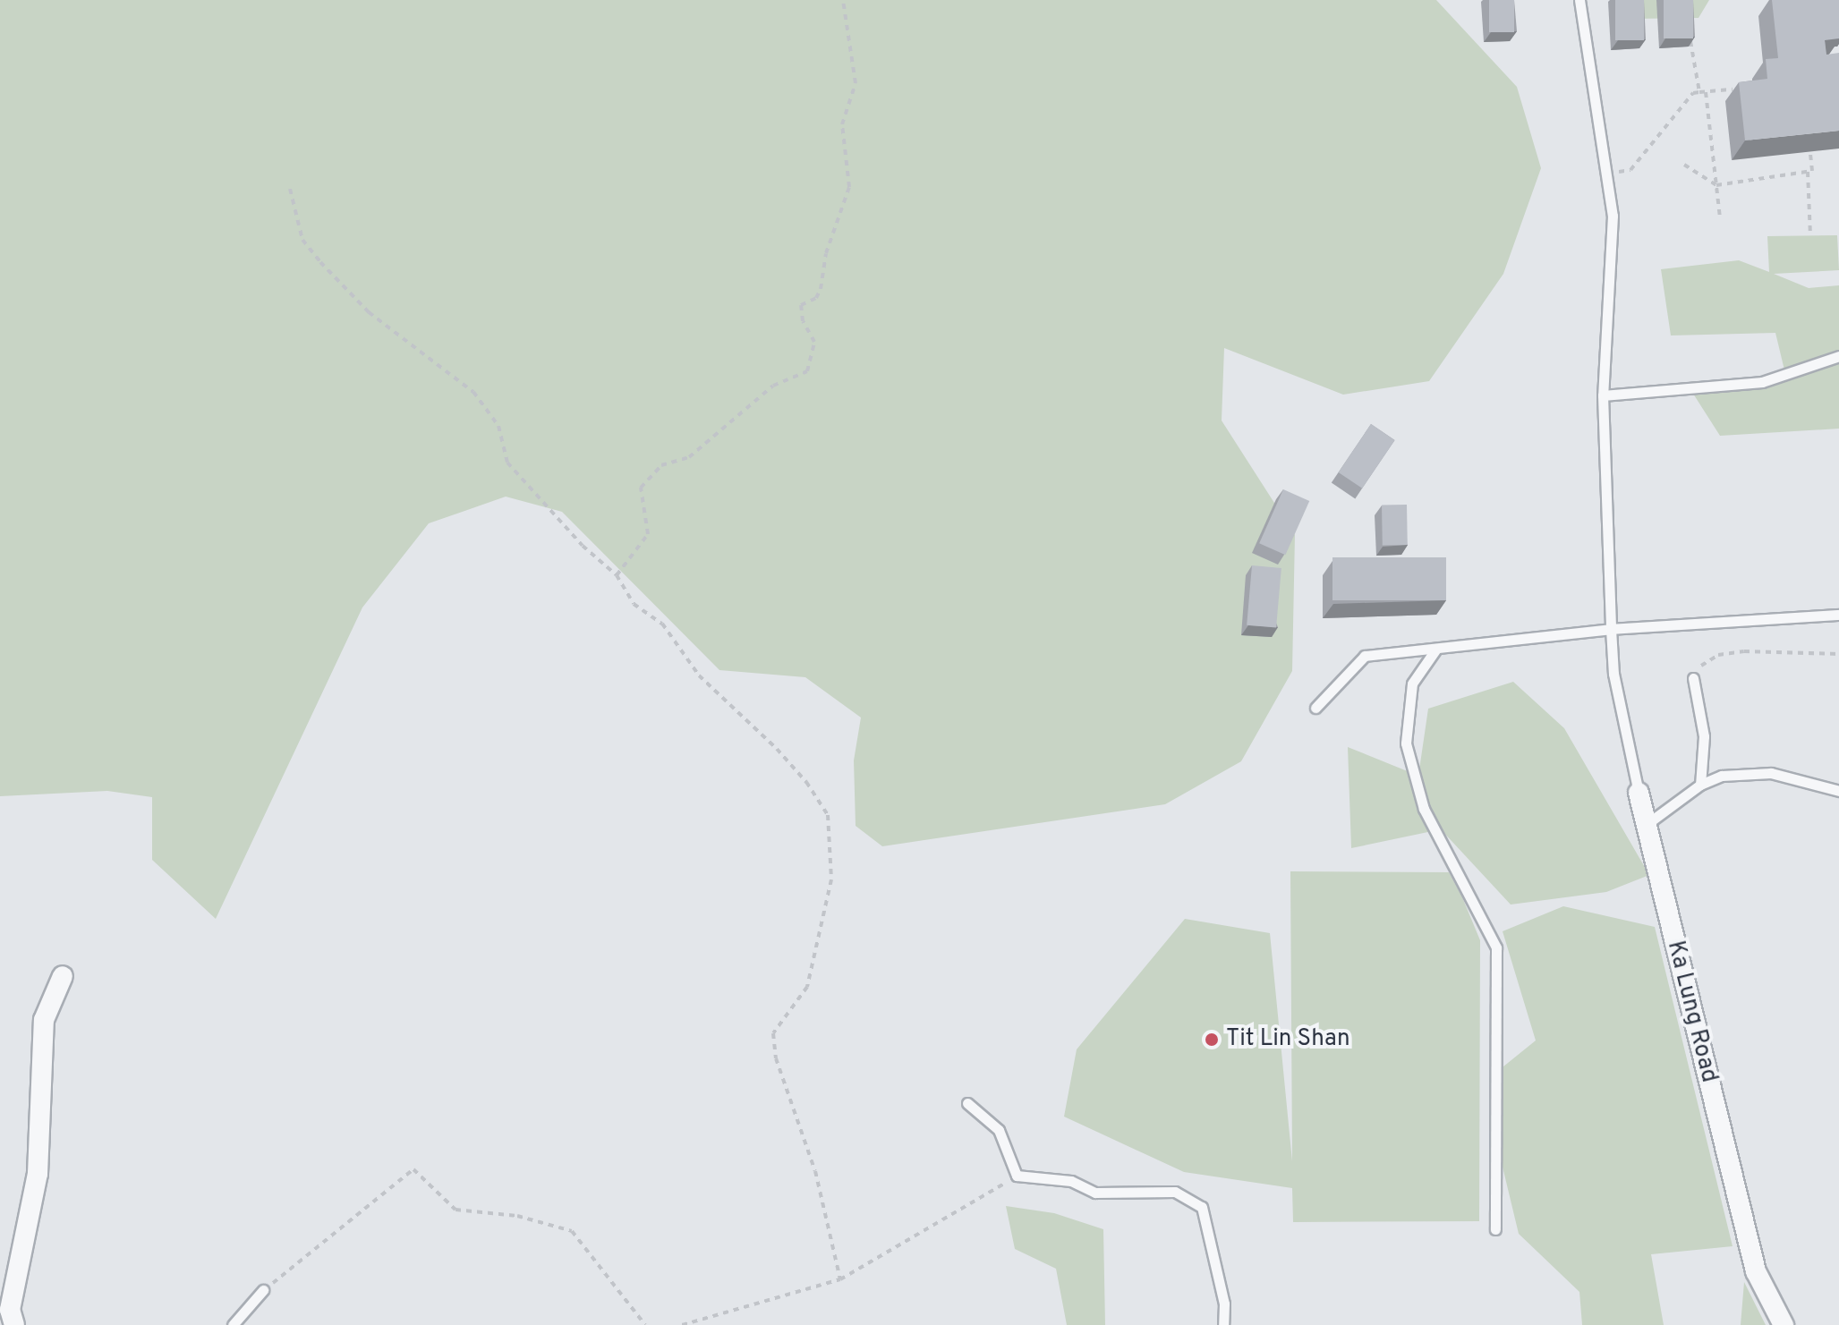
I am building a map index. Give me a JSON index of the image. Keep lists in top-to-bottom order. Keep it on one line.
{"streets":{"street":["Ka Lung Road"]},"places":["Tit Lin Shan"]}
